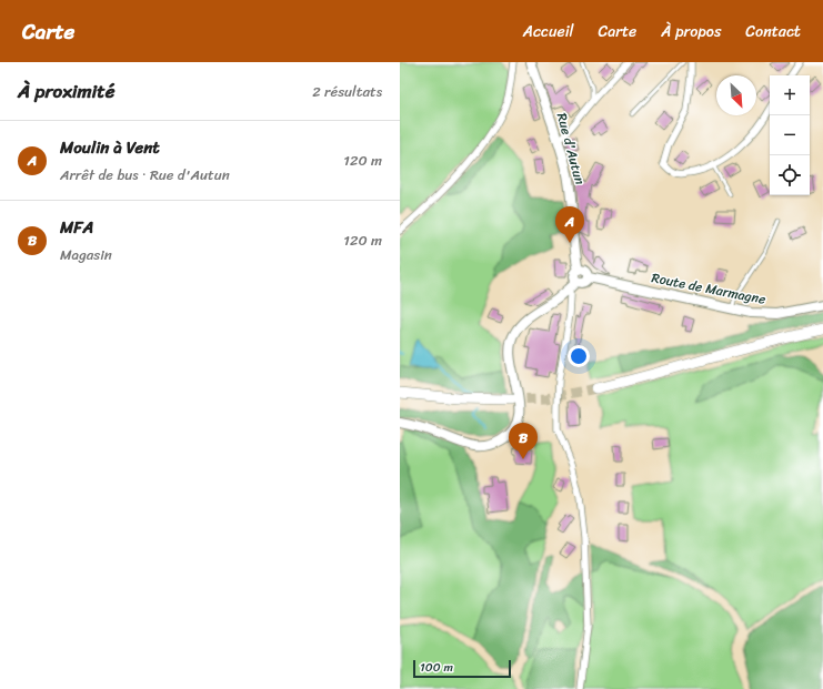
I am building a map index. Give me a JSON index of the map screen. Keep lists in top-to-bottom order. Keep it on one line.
{"streets":{"main road":["Rue d'Autun","Route de Marmagne"]},"crossings":[["Rue d'Autun","Route de Marmagne"]],"scale_bar":"100 m","north":"bottom right","page":{"header":"Carte","nav":["Accueil","Carte","À propos","Contact"],"heading":["À proximité","2 résultats"],"map_buttons":["+","−"],"list":[{"mark":"A","name":"Moulin à Vent","note":"Arrêt de bus · Rue d'Autun","value":"120 m"},{"mark":"B","name":"MFA","note":"Magasin","value":"120 m"}],"pins":["A","B"],"scale":"100 m"}}
